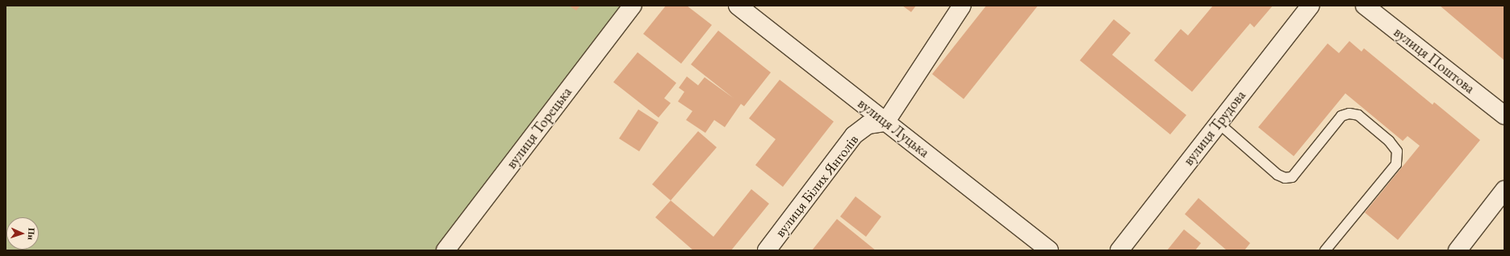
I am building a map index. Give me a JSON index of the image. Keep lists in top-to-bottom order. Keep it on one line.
{"streets":{"street":["вулиця Поштова","вулиця Торецька","вулиця Луцька","вулиця Трудова","вулиця Білих Янголів"]},"crossings":[["вулиця Луцька","вулиця Білих Янголів"]],"north":"right"}
